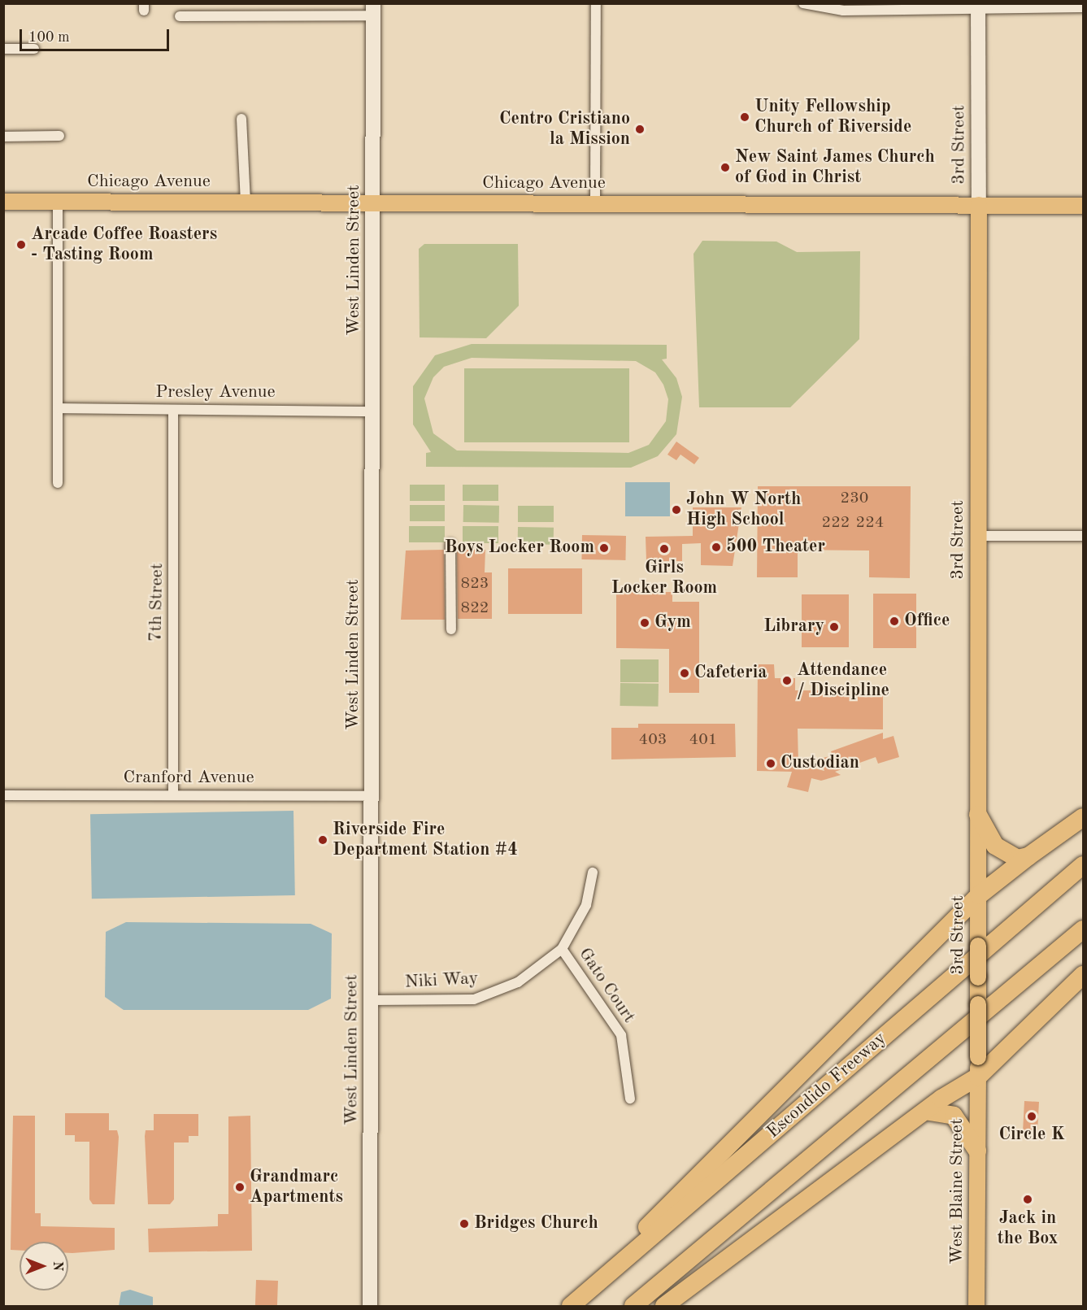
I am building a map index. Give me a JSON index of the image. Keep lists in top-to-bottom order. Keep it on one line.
{"streets":{"highway":["Escondido Freeway"],"main road":["3rd Street","Chicago Avenue","West Linden Street","West Blaine Street"],"street":["Presley Avenue","7th Street","Cranford Avenue","Niki Way","Gato Court"]},"crossings":[["3rd Street","Chicago Avenue"],["3rd Street","West Blaine Street"],["Chicago Avenue","West Linden Street"],["West Linden Street","Presley Avenue"],["West Linden Street","Cranford Avenue"],["West Linden Street","Niki Way"],["Presley Avenue","7th Street"],["7th Street","Cranford Avenue"],["Niki Way","Gato Court"]],"places":["Unity Fellowship Church of Riverside","Centro Cristiano la Mission","New Saint James Church of God in Christ","Arcade Coffee Roasters - Tasting Room","John W North High School","500 Theater","Boys Locker Room","Girls Locker Room","Office","Gym","Library","Cafeteria","Attendance / Discipline","Custodian","Riverside Fire Department Station #4","Circle K","Grandmarc Apartments","Jack in the Box","Bridges Church"],"house_numbers":["230","222","224","823","822","403","401"],"scale_bar":"100 m","north":"right"}
